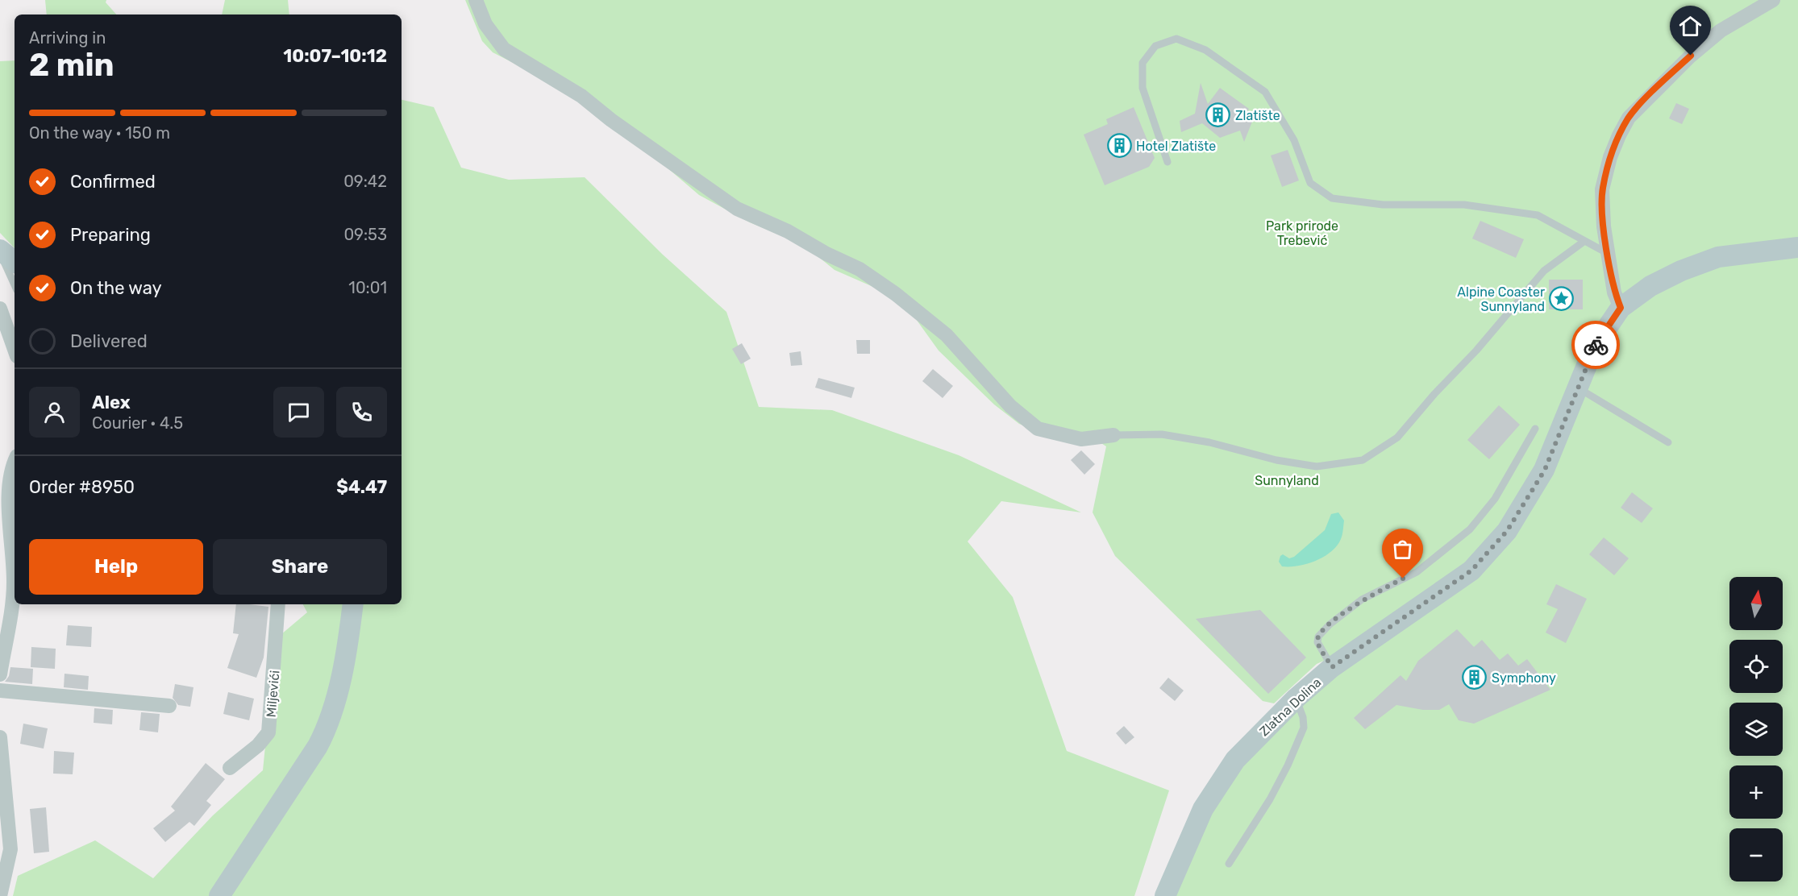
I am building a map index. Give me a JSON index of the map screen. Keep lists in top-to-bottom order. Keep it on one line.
{"streets":{"main road":["Zlatna Dolina"],"street":["Miljevići"]},"parks":["Park prirode Trebević","Sunnyland"],"places":{"building":["Zlatište","Hotel Zlatište","Symphony"],"place":["Alpine Coaster Sunnyland"]},"north":"top","page":{"heading":["2 min","Arriving in","10:07–10:12"],"panel":["Alex","Courier · 4.5","Order #8950","$4.47"],"bar":"On the way · 150 m","list":[["Confirmed","09:42"],["Preparing","09:53"],["On the way","10:01"],"Delivered"],"buttons":["Help","Share"],"map_buttons":["+","−"]}}
